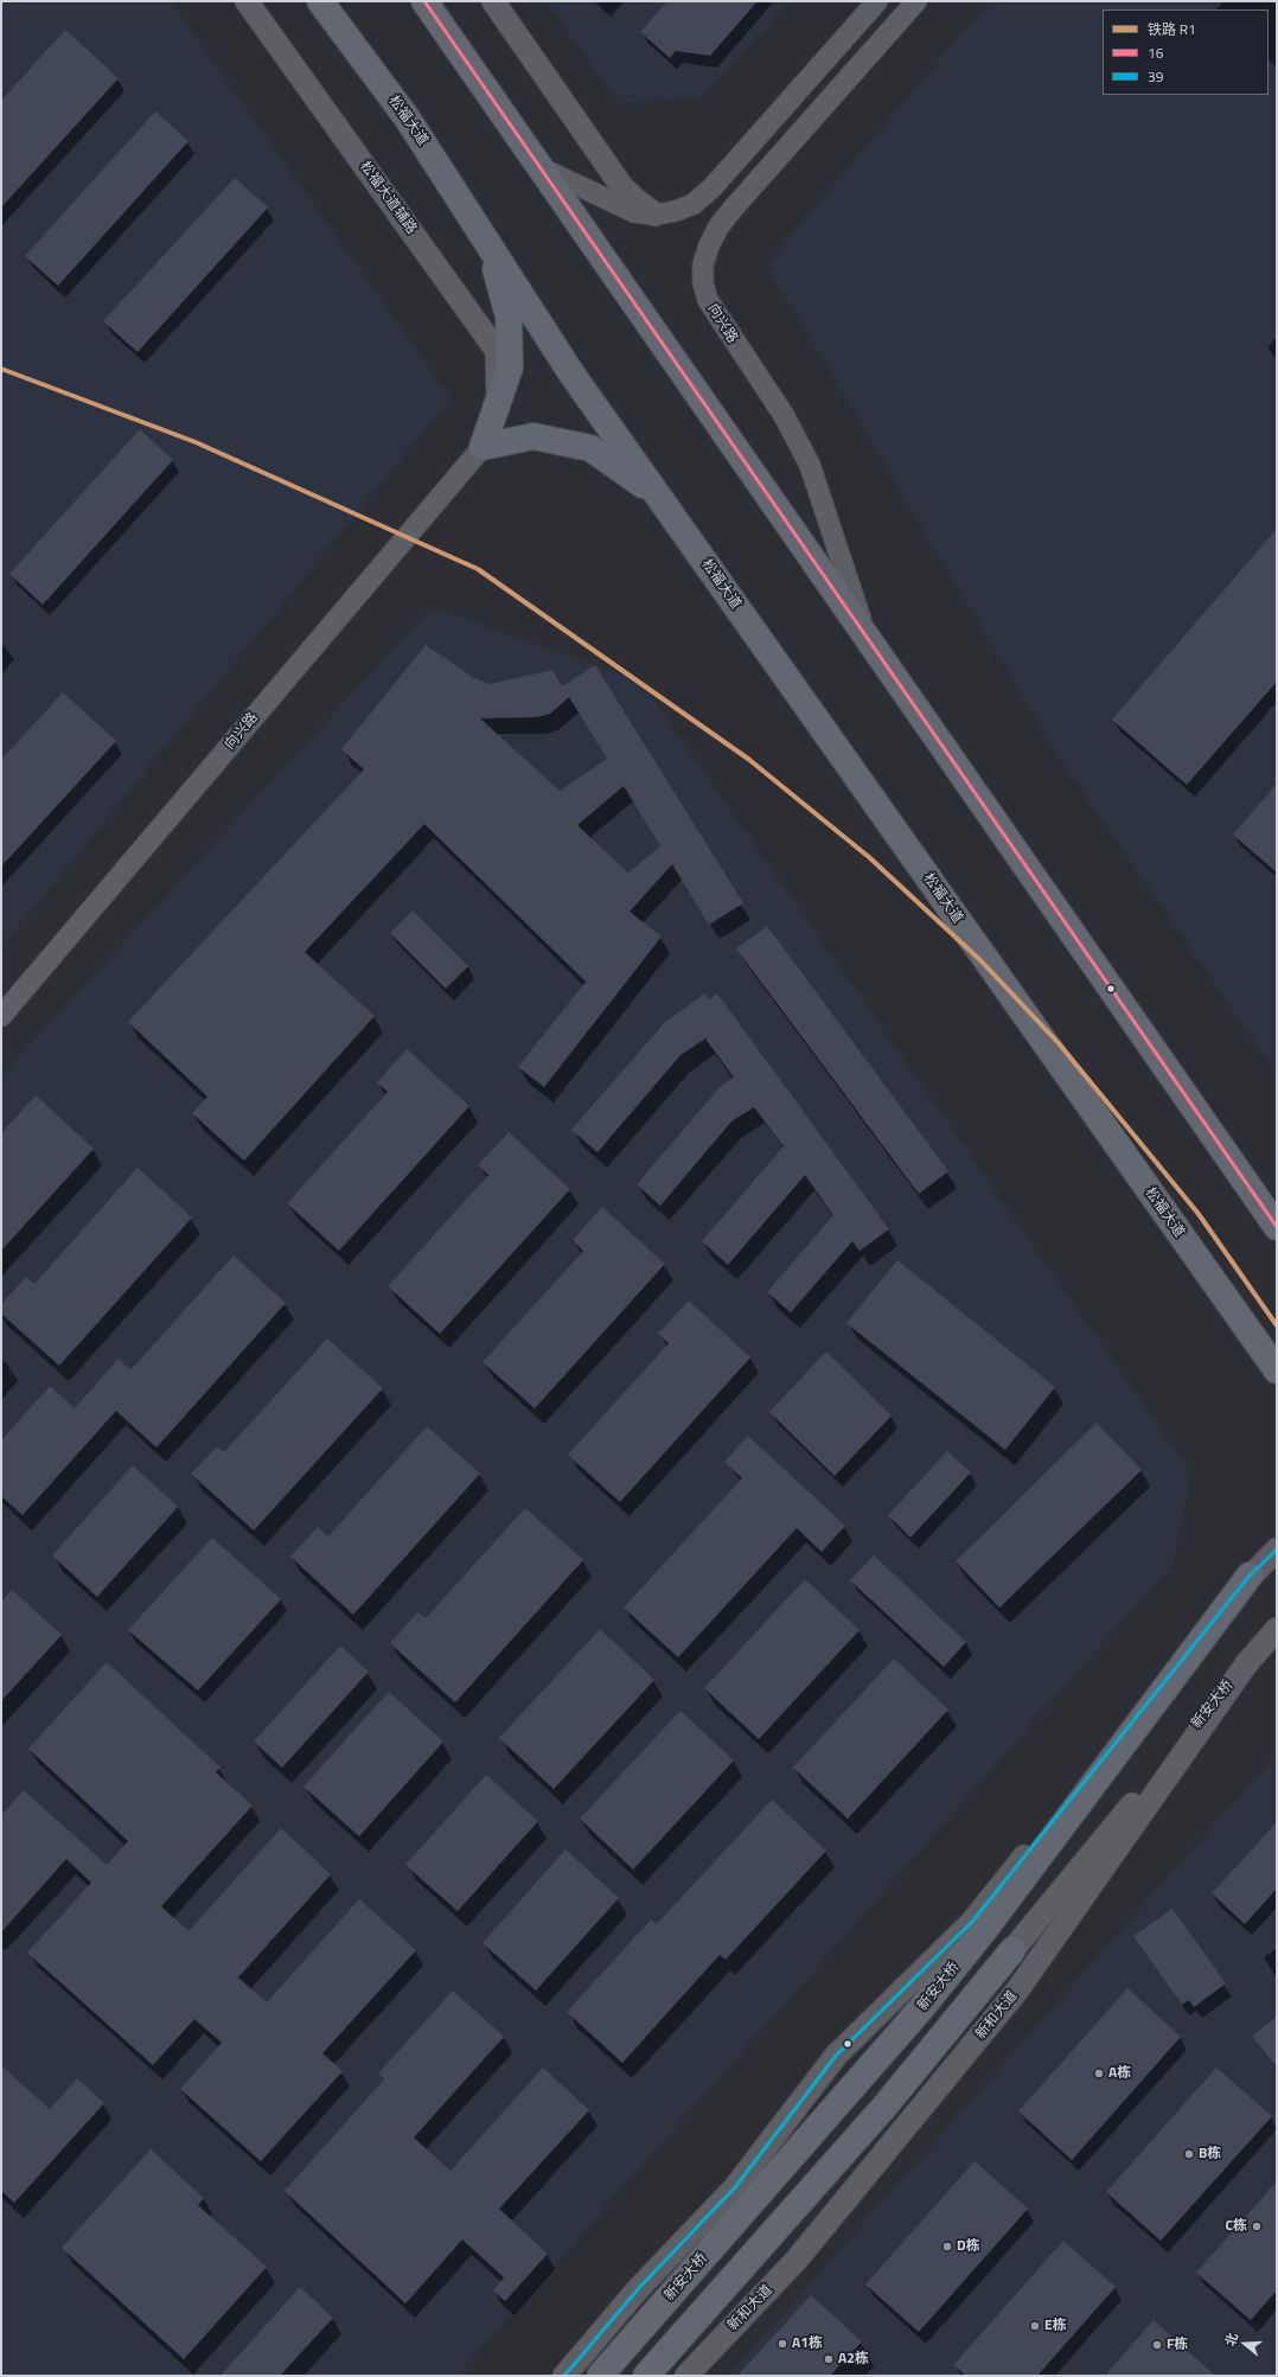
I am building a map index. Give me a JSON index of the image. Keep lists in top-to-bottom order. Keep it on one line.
{"streets":{"main road":["松福大道","松福大道辅路","新安大桥","新和大道"],"street":["向兴路"]},"crossings":[["松福大道","松福大道辅路"],["松福大道","向兴路"],["新安大桥","新和大道"]],"places":["A栋","B栋","C栋","D栋","E栋","A1栋","F栋","A2栋"],"lines":["transit line 16","rail line R1","transit line 39"],"legend":["铁路 R1","16","39"],"north":"left"}
